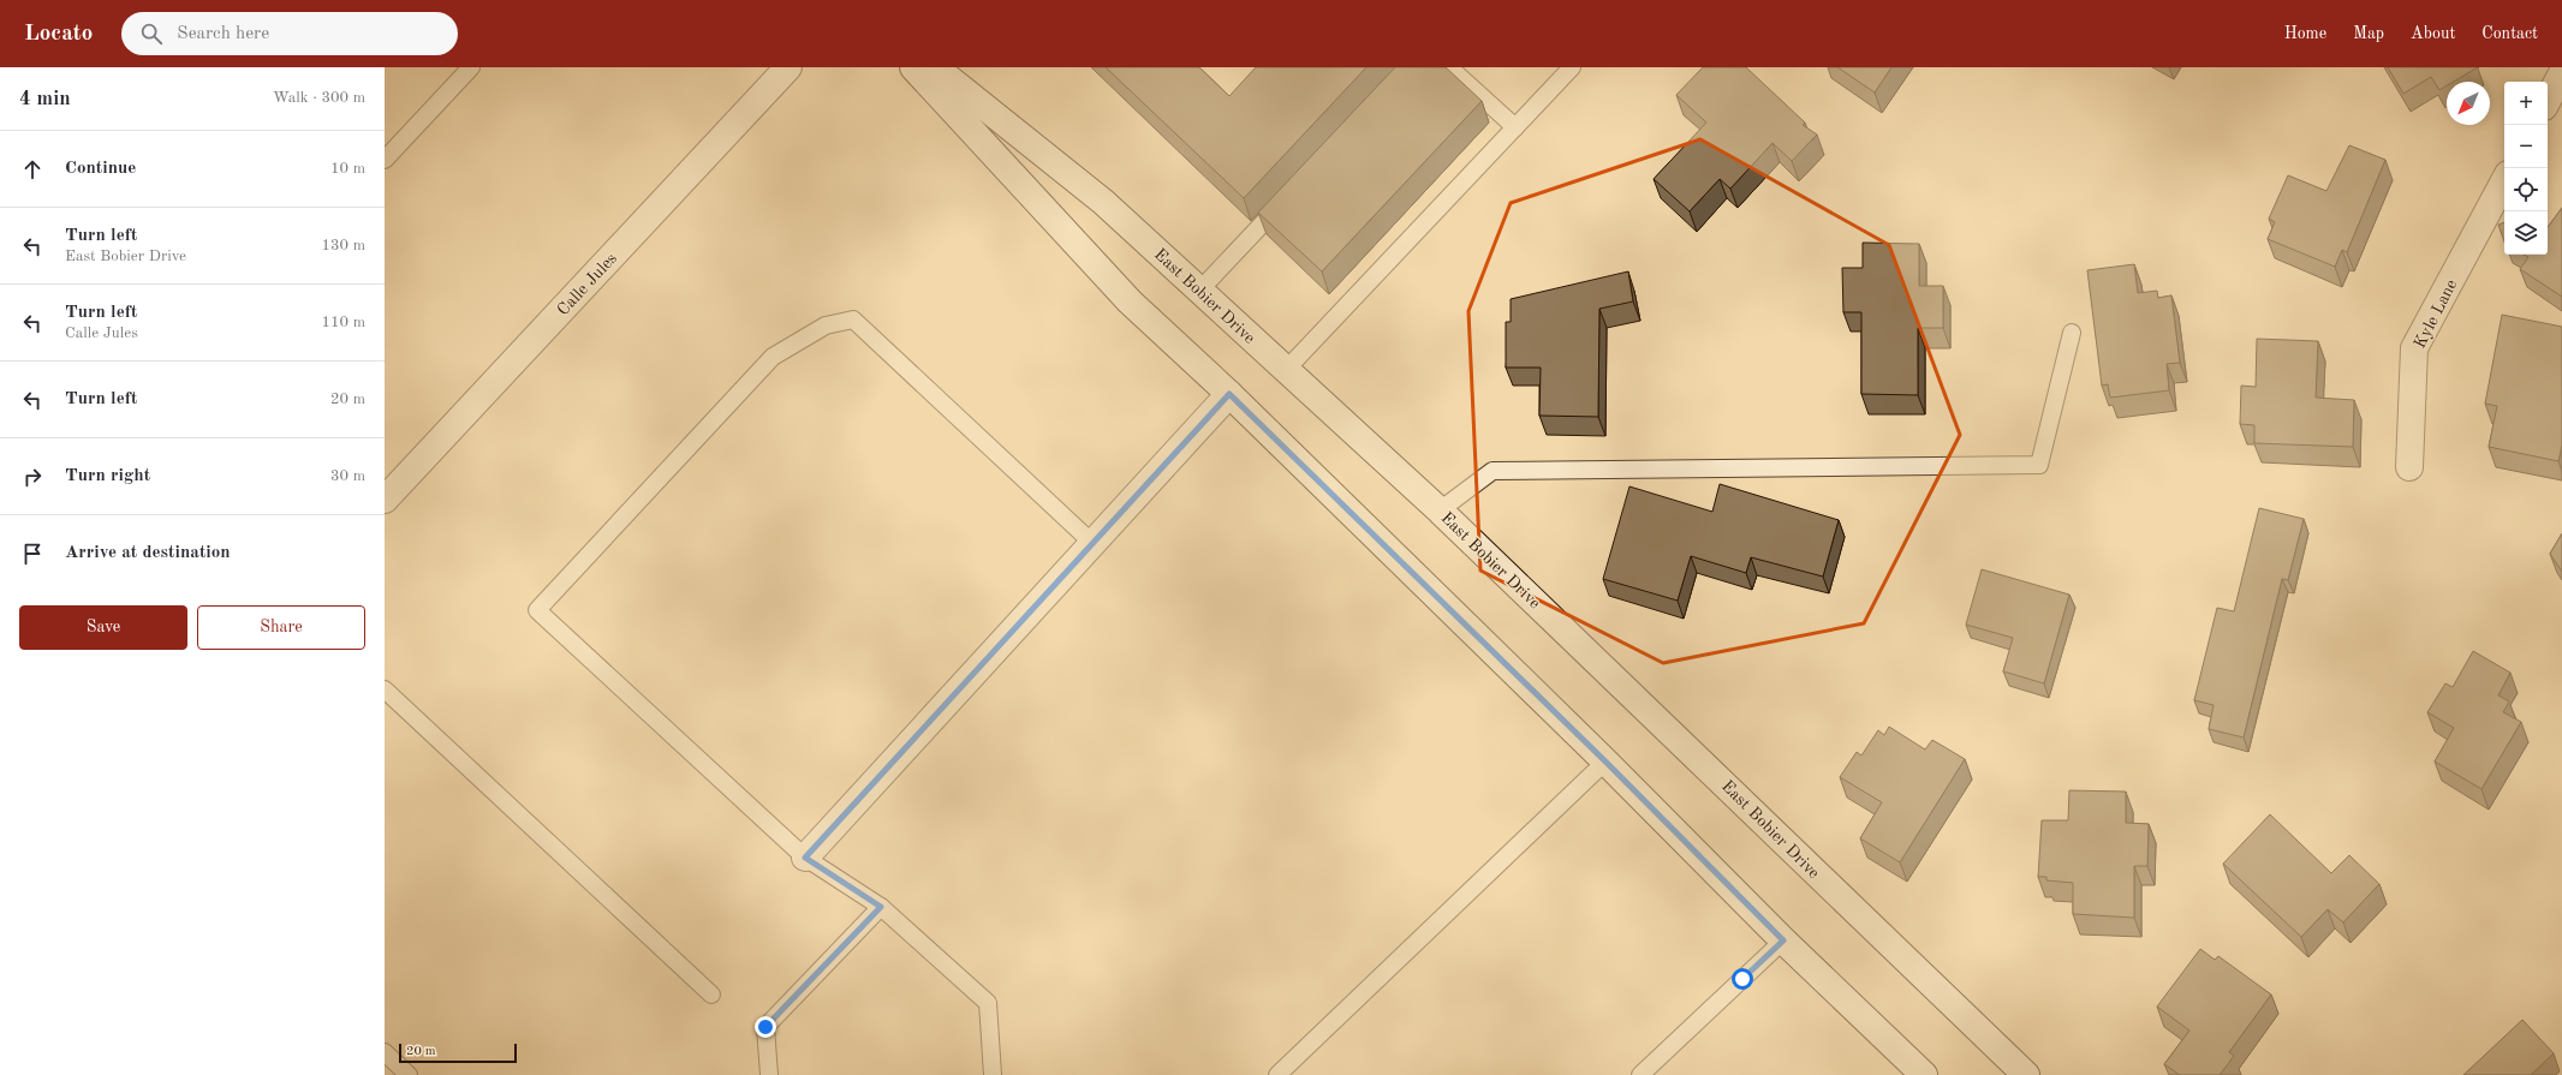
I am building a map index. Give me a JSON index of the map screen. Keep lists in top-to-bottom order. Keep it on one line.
{"streets":{"main road":["Calle Jules","East Bobier Drive","Kyle Lane"]},"scale_bar":"20 m","north":"bottom left","page":{"header":"Locato","search":"Search here","nav":["Home","Map","About","Contact"],"heading":["4 min","Walk · 300 m"],"map_buttons":["+","−"],"list":[["Continue","10 m"],["Turn left","East Bobier Drive","130 m"],["Turn left","Calle Jules","110 m"],["Turn left","20 m"],["Turn right","30 m"],"Arrive at destination"],"buttons":["Save","Share"],"scale":"20 m"}}
